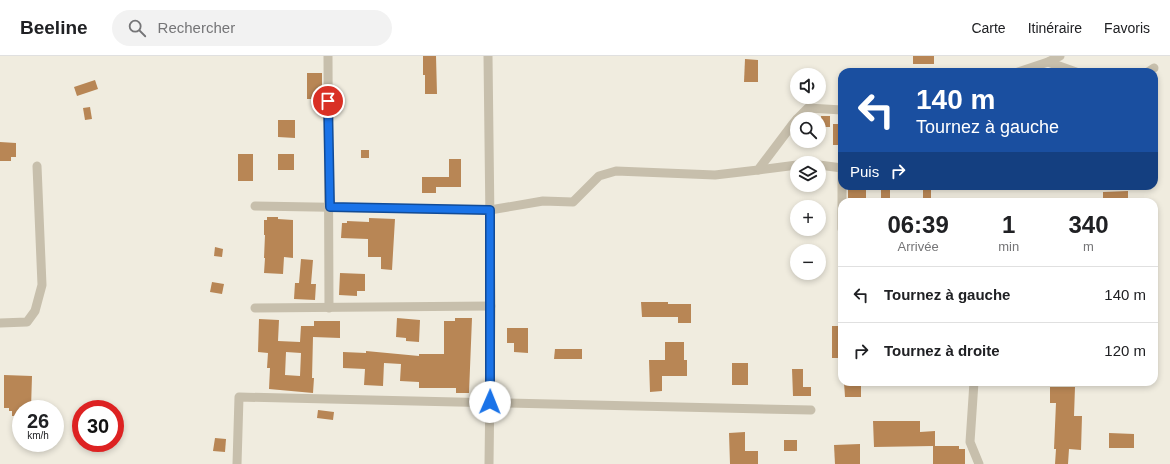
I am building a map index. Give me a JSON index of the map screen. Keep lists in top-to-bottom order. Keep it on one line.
{"page":{"header":"Beeline","search":"Rechercher","nav":["Carte","Itinéraire","Favoris"],"map_buttons":["+","−"],"turn":["140 m","Tournez à gauche"],"then":"Puis","eta":["06:39","Arrivée","1","min","340","m"],"list":[{"name":"Tournez à gauche","value":"140 m"},{"name":"Tournez à droite","value":"120 m"}],"speed":"26 km/h","limit":"30"}}
